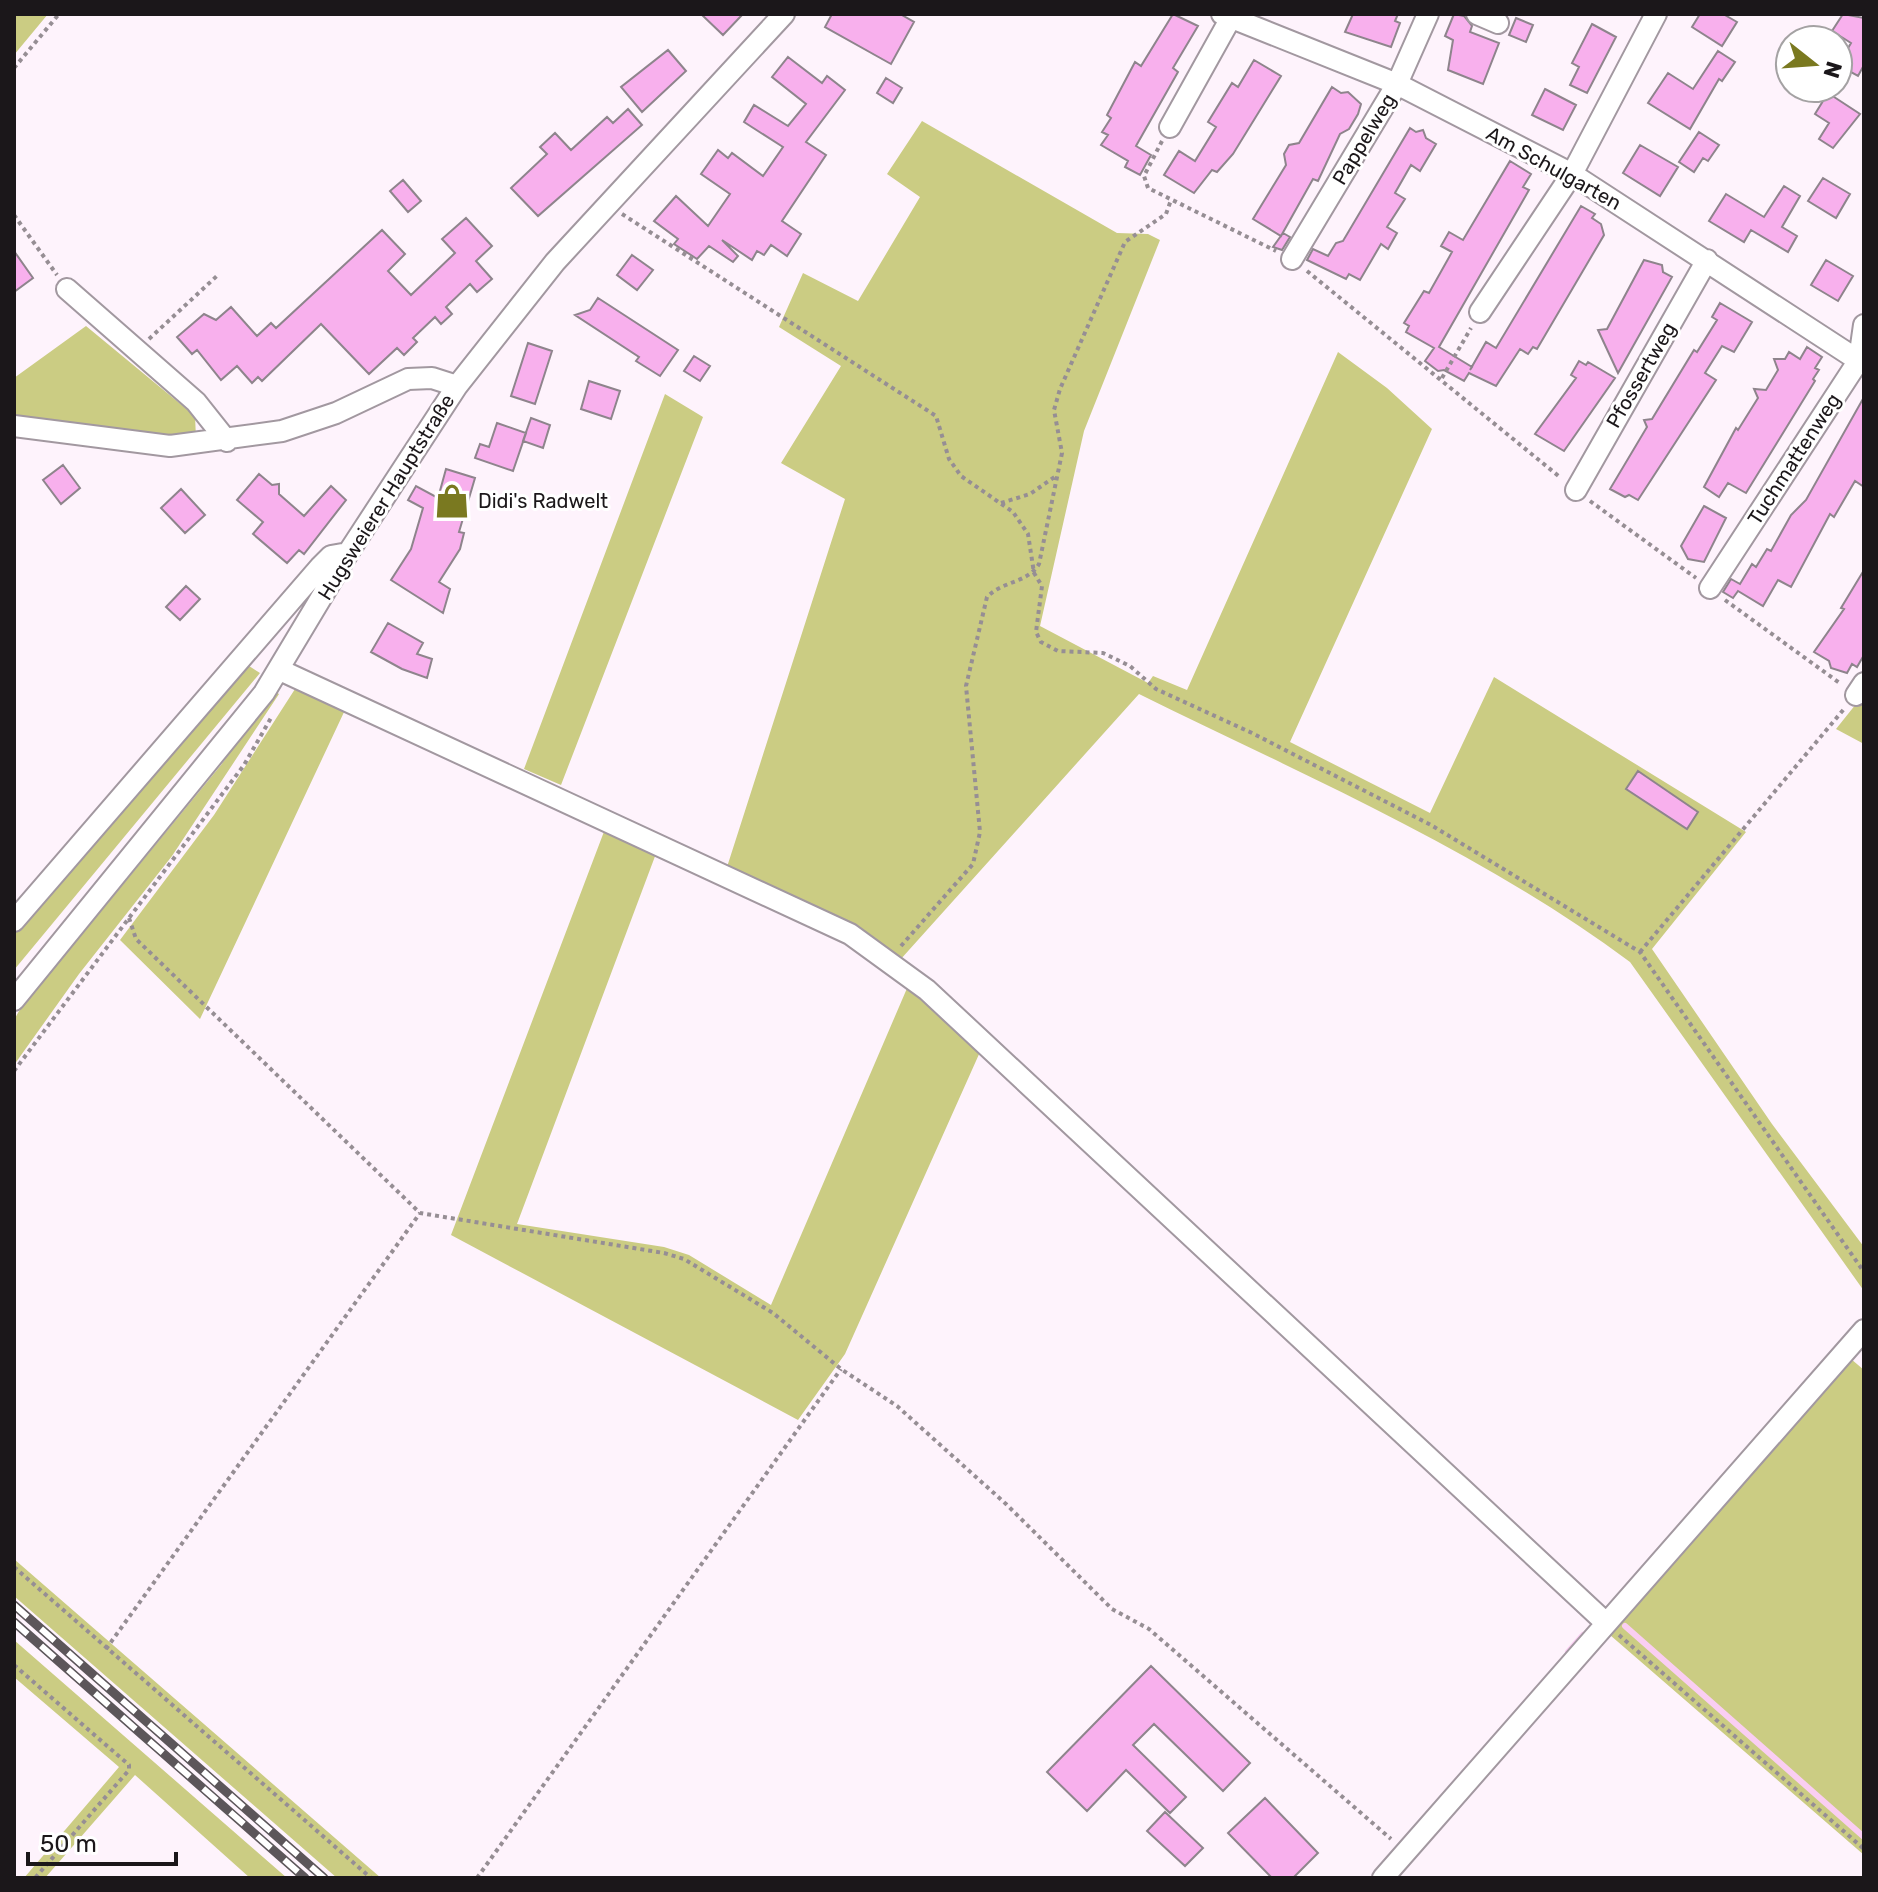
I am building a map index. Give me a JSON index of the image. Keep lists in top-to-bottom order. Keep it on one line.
{"streets":{"street":["Pappelweg","Am Schulgarten","Pfossertweg","Tuchmattenweg","Hugsweierer Hauptstraße"]},"crossings":[["Pappelweg","Am Schulgarten"],["Am Schulgarten","Pfossertweg"],["Am Schulgarten","Tuchmattenweg"]],"places":{"shop":["Didi's Radwelt"]},"scale_bar":"50 m","north":"right"}
